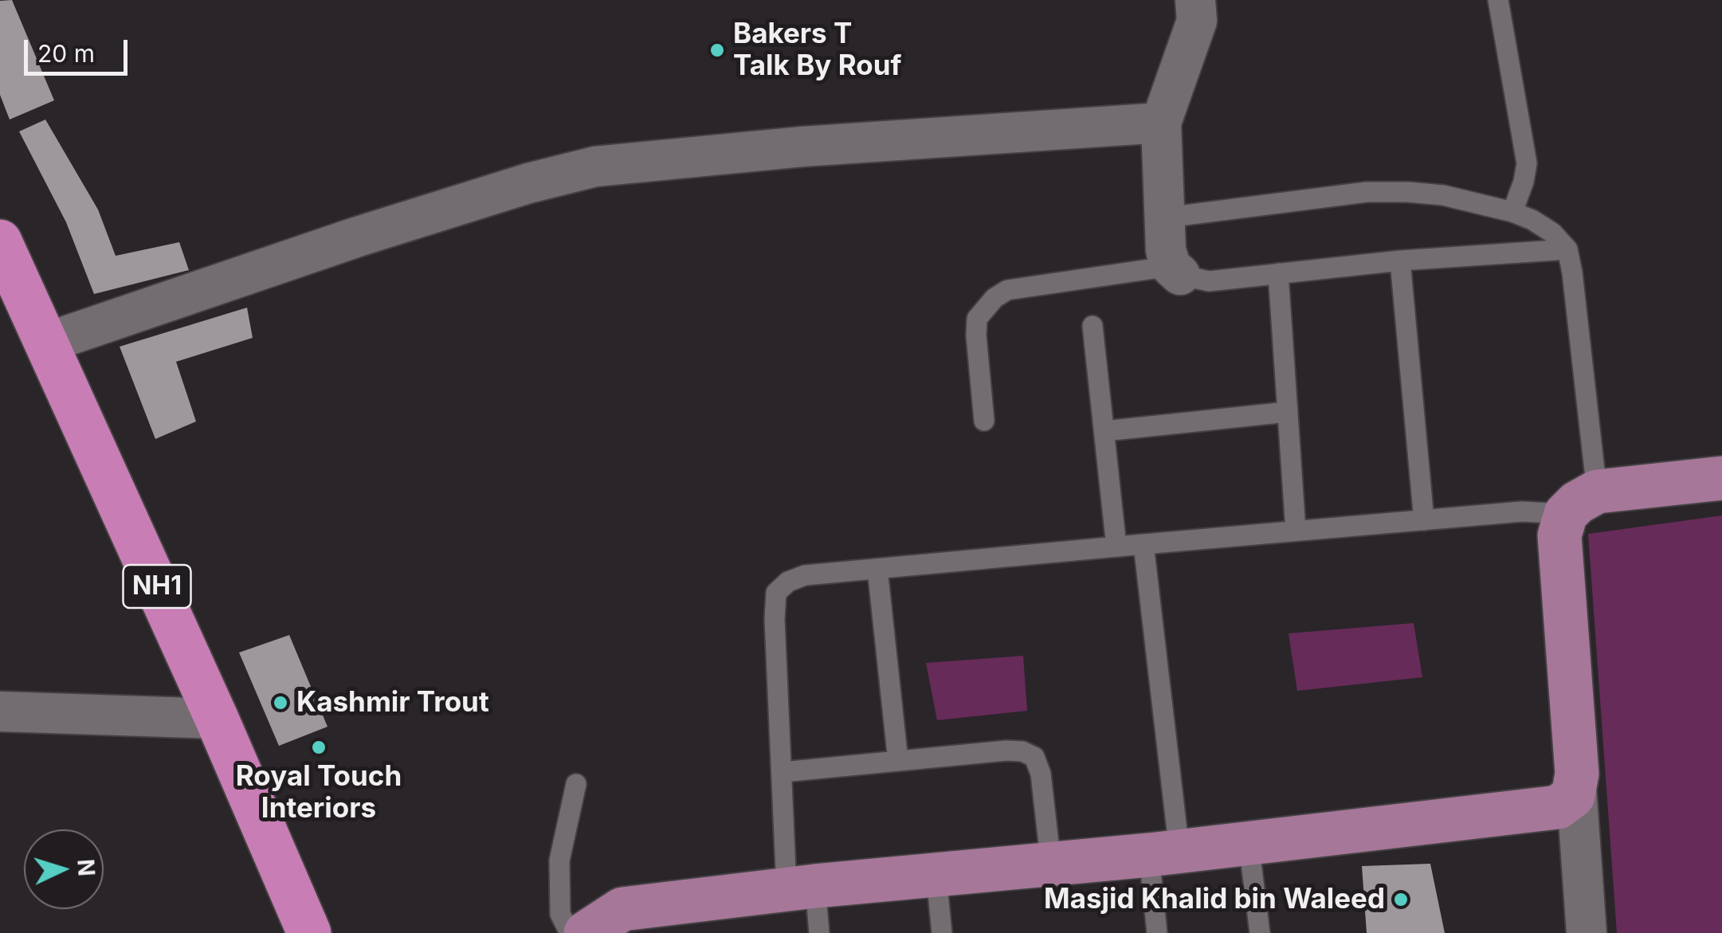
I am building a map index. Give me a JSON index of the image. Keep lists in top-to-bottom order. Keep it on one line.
{"streets":{"highway":["NH1"]},"places":["Bakers T Talk By Rouf","Kashmir Trout","Royal Touch Interiors","Masjid Khalid bin Waleed"],"scale_bar":"20 m","north":"right"}
